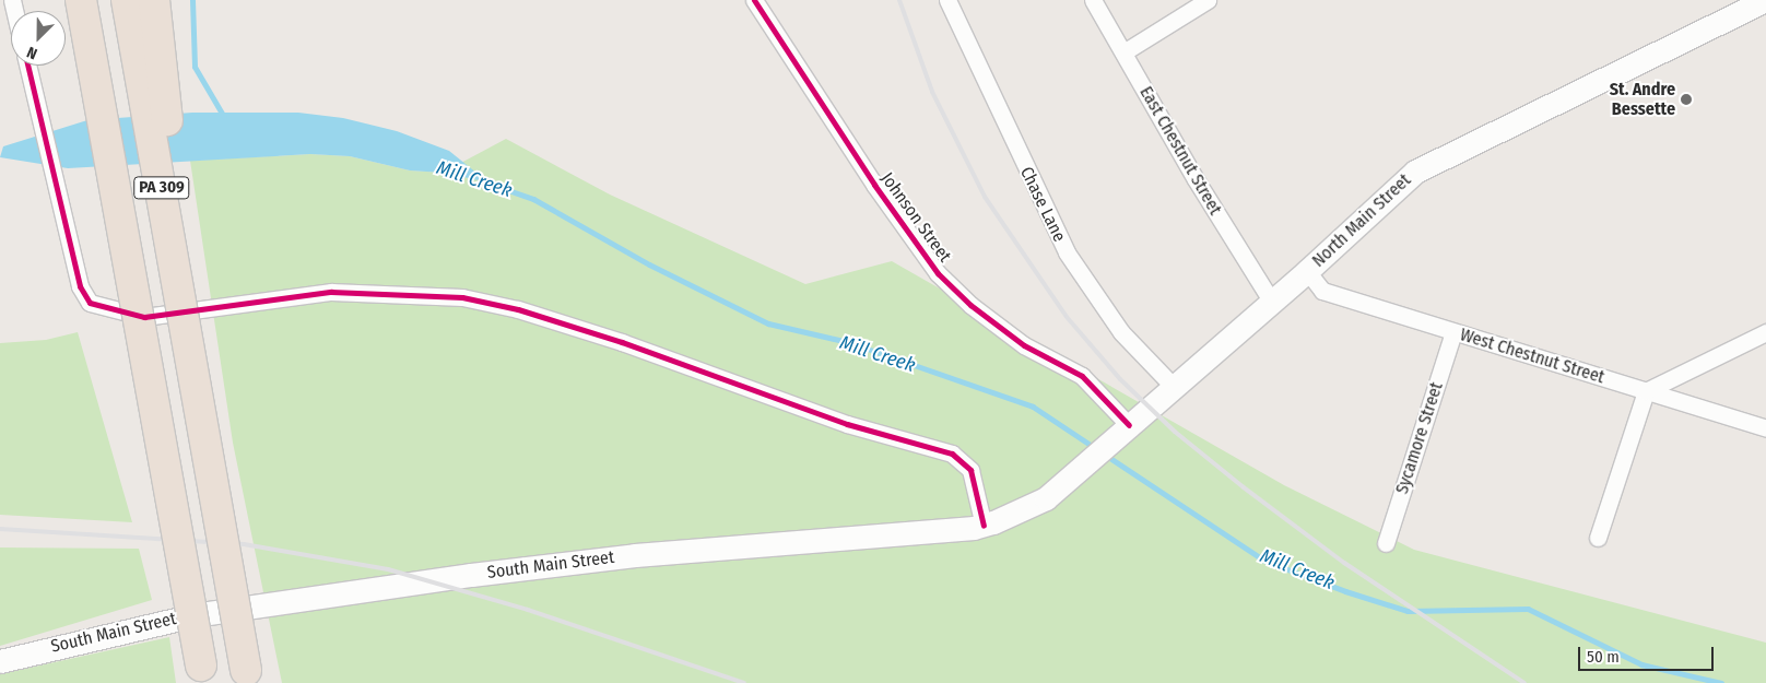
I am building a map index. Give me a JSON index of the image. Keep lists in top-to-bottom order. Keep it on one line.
{"streets":{"highway":["PA 309"],"main road":["North Main Street","South Main Street"],"street":["East Chestnut Street","Chase Lane","Johnson Street","West Chestnut Street","Sycamore Street"]},"crossings":[["East Chestnut Street","North Main Street"],["Chase Lane","North Main Street"],["Johnson Street","North Main Street"],["North Main Street","West Chestnut Street"],["North Main Street","South Main Street"],["West Chestnut Street","Sycamore Street"]],"water":["Mill Creek"],"places":["St. Andre Bessette"],"scale_bar":"50 m","north":"bottom left"}
